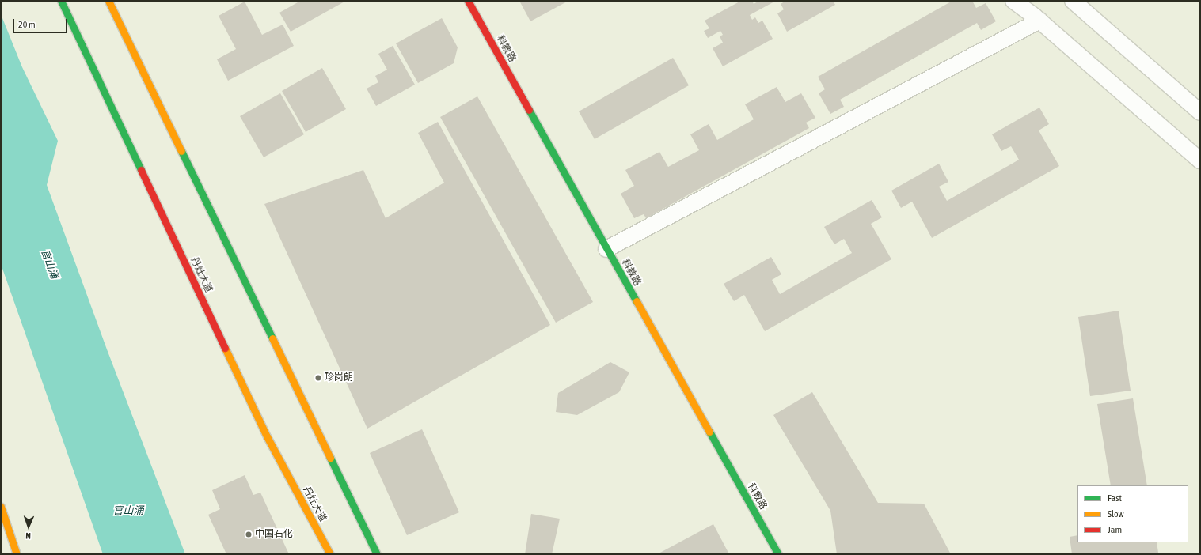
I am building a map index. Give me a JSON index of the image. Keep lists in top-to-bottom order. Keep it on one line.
{"streets":{"main road":["科教路","丹灶大道"]},"water":["官山涌"],"places":["珍岗朗","中国石化"],"legend":["Fast","Slow","Jam"],"scale_bar":"20 m","north":"bottom"}
